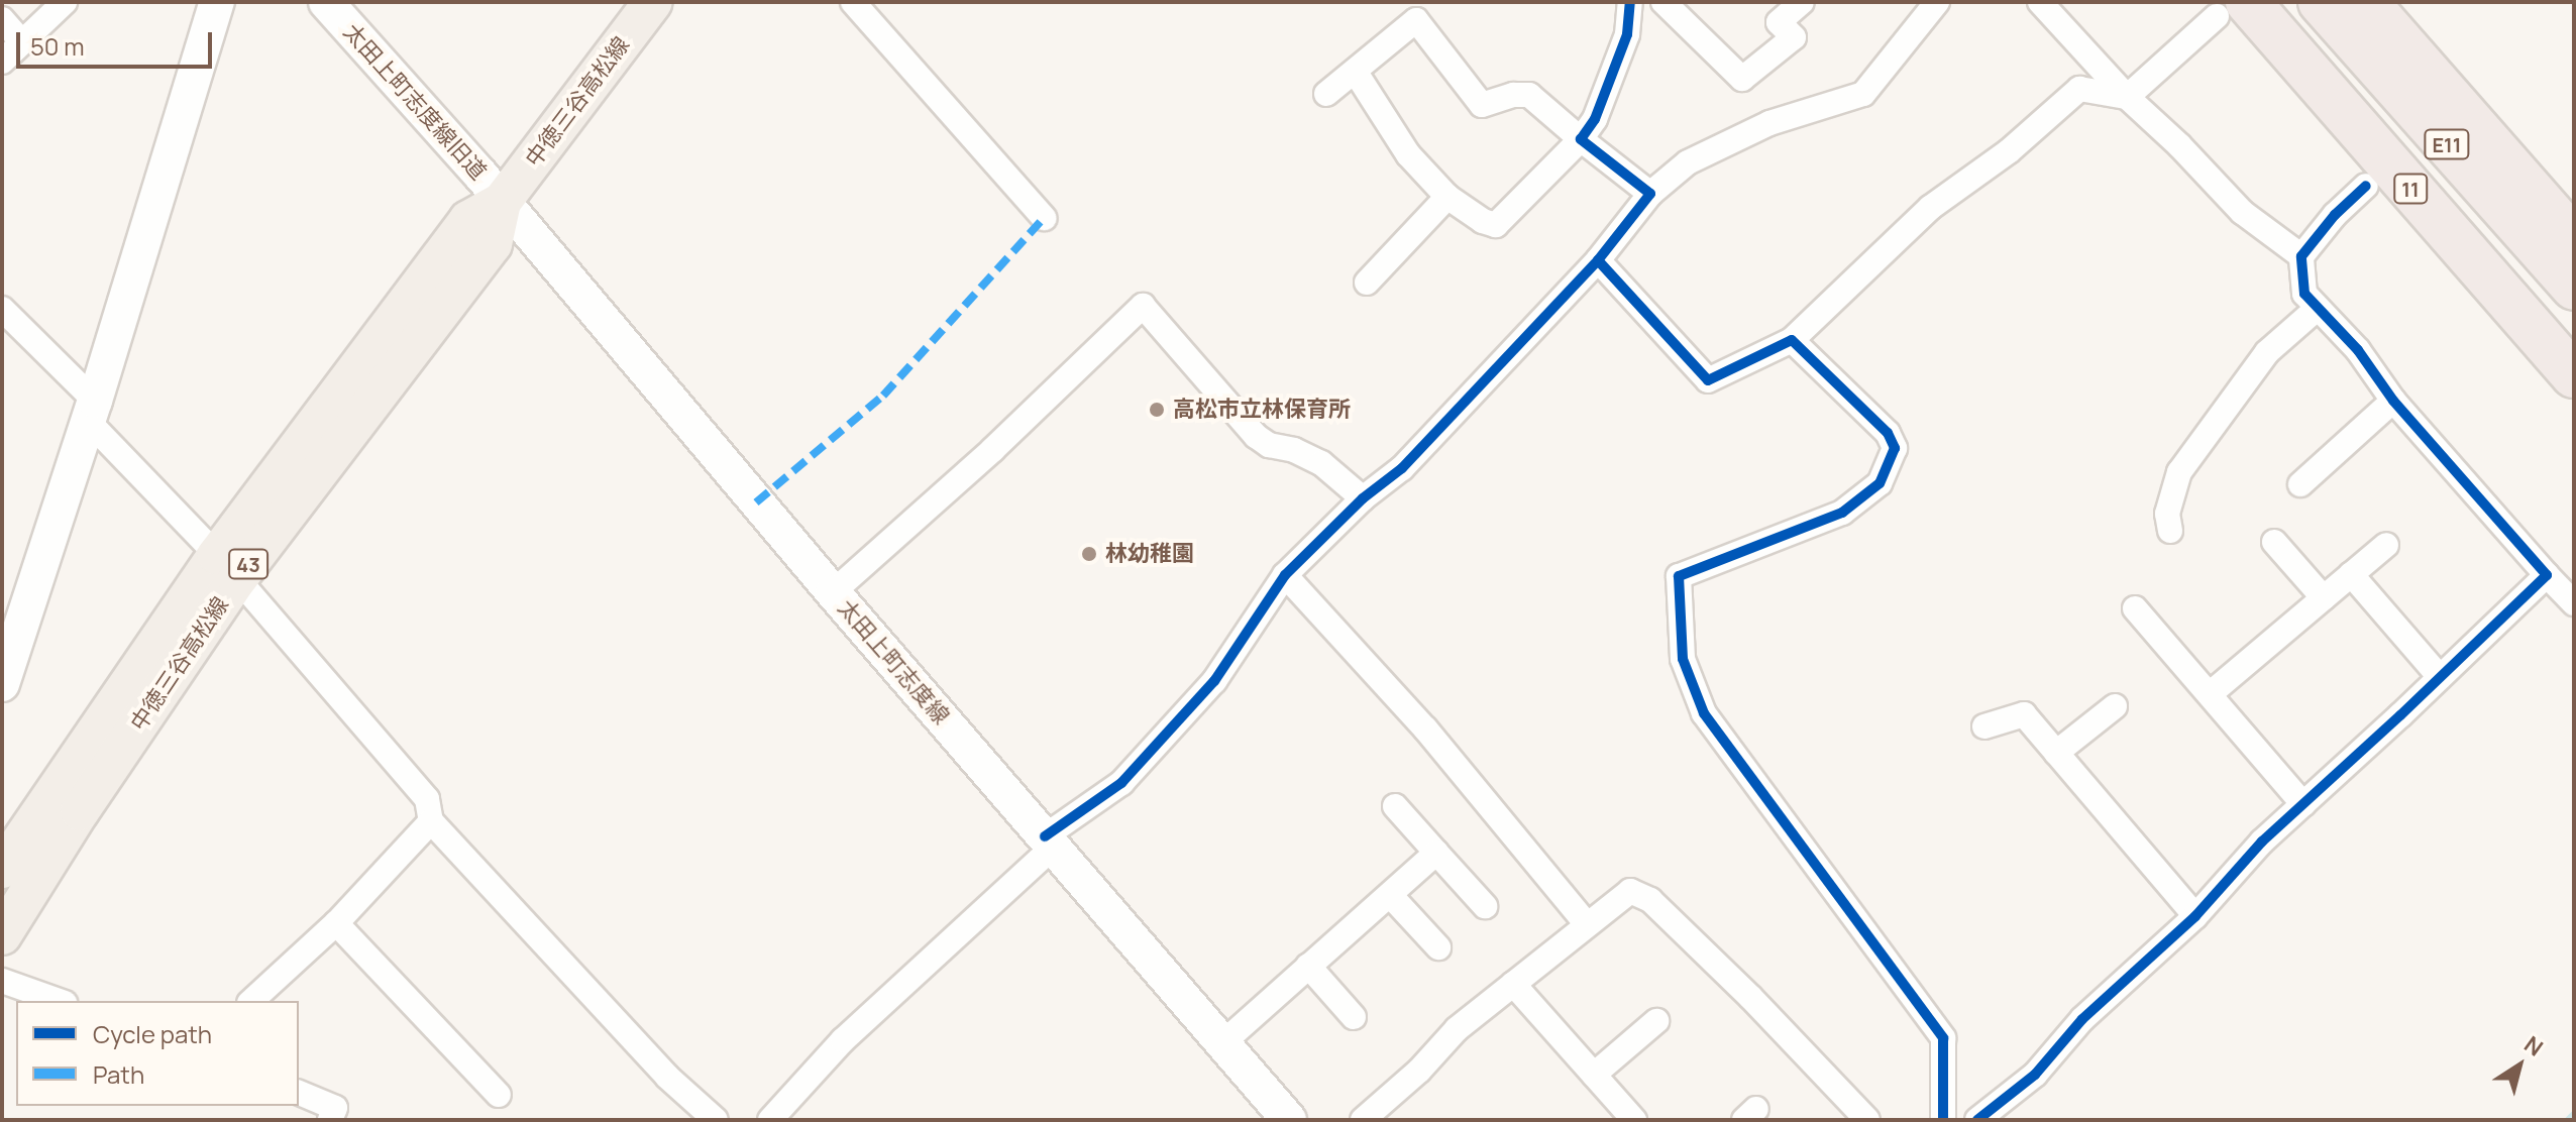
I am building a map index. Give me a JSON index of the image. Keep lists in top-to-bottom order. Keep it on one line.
{"streets":{"highway":["E11","11"],"main road":["太田上町志度線旧道","中徳三谷高松線","43","太田上町志度線"]},"crossings":[["太田上町志度線旧道","中徳三谷高松線"],["太田上町志度線旧道","太田上町志度線"],["中徳三谷高松線","太田上町志度線"]],"places":["高松市立林保育所","林幼稚園"],"legend":["Cycle path","Path"],"scale_bar":"50 m","north":"top right"}
